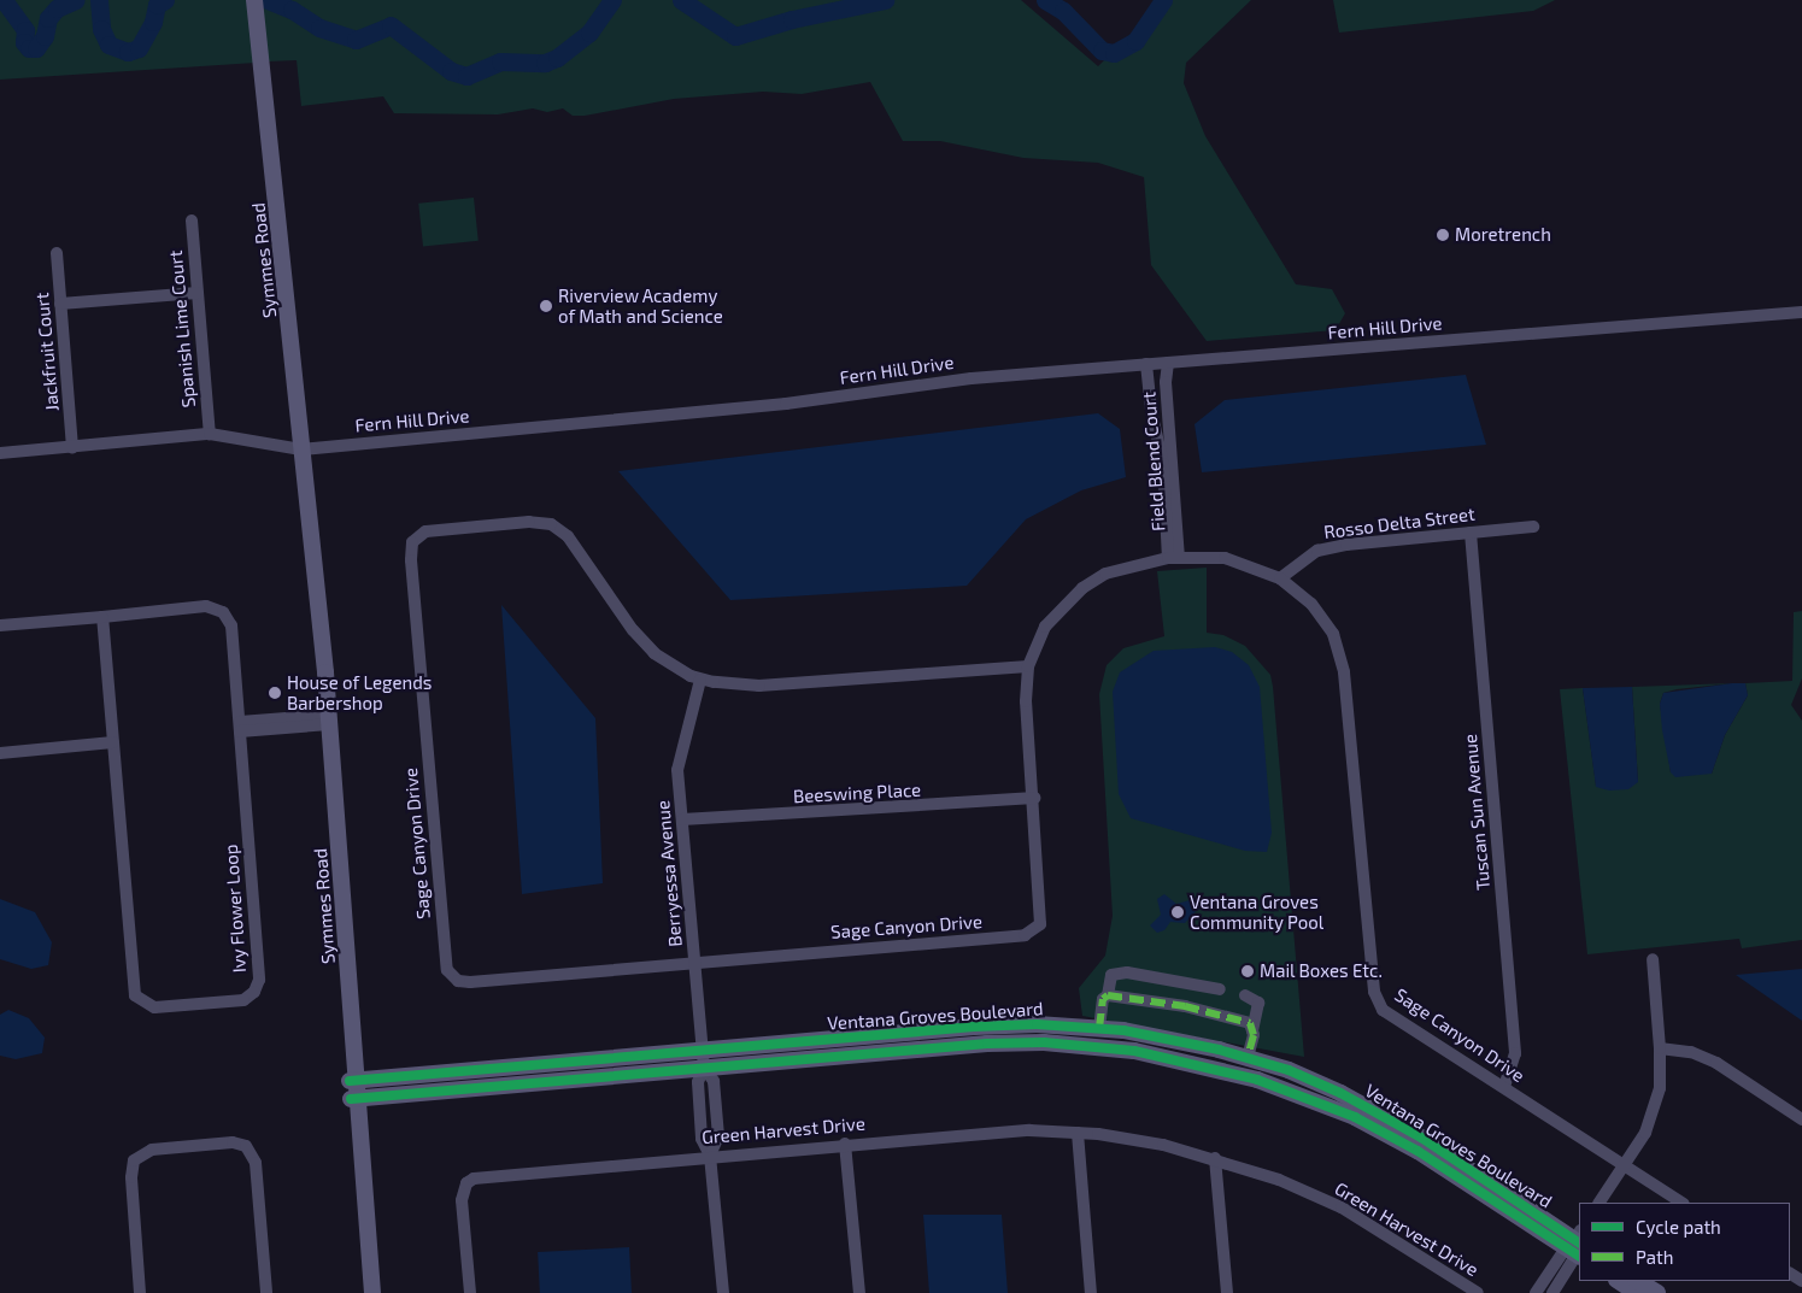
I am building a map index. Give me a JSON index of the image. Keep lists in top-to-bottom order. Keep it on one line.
{"streets":{"street":["Symmes Road","Fern Hill Drive","Spanish Lime Court","Jackfruit Court","Field Blend Court","Rosso Delta Street","Beeswing Place","Tuscan Sun Avenue","Sage Canyon Drive","Berryessa Avenue","Ivy Flower Loop","Ventana Groves Boulevard","Green Harvest Drive"]},"crossings":[["Symmes Road","Fern Hill Drive"],["Symmes Road","Ventana Groves Boulevard"],["Fern Hill Drive","Spanish Lime Court"],["Fern Hill Drive","Jackfruit Court"],["Fern Hill Drive","Field Blend Court"],["Field Blend Court","Sage Canyon Drive"],["Rosso Delta Street","Tuscan Sun Avenue"],["Rosso Delta Street","Sage Canyon Drive"],["Beeswing Place","Sage Canyon Drive"],["Beeswing Place","Berryessa Avenue"],["Tuscan Sun Avenue","Sage Canyon Drive"],["Sage Canyon Drive","Berryessa Avenue"],["Berryessa Avenue","Ventana Groves Boulevard"],["Berryessa Avenue","Green Harvest Drive"]],"places":["Moretrench","Riverview Academy of Math and Science","House of Legends Barbershop","Ventana Groves Community Pool","Mail Boxes Etc."],"legend":["Cycle path","Path"]}
